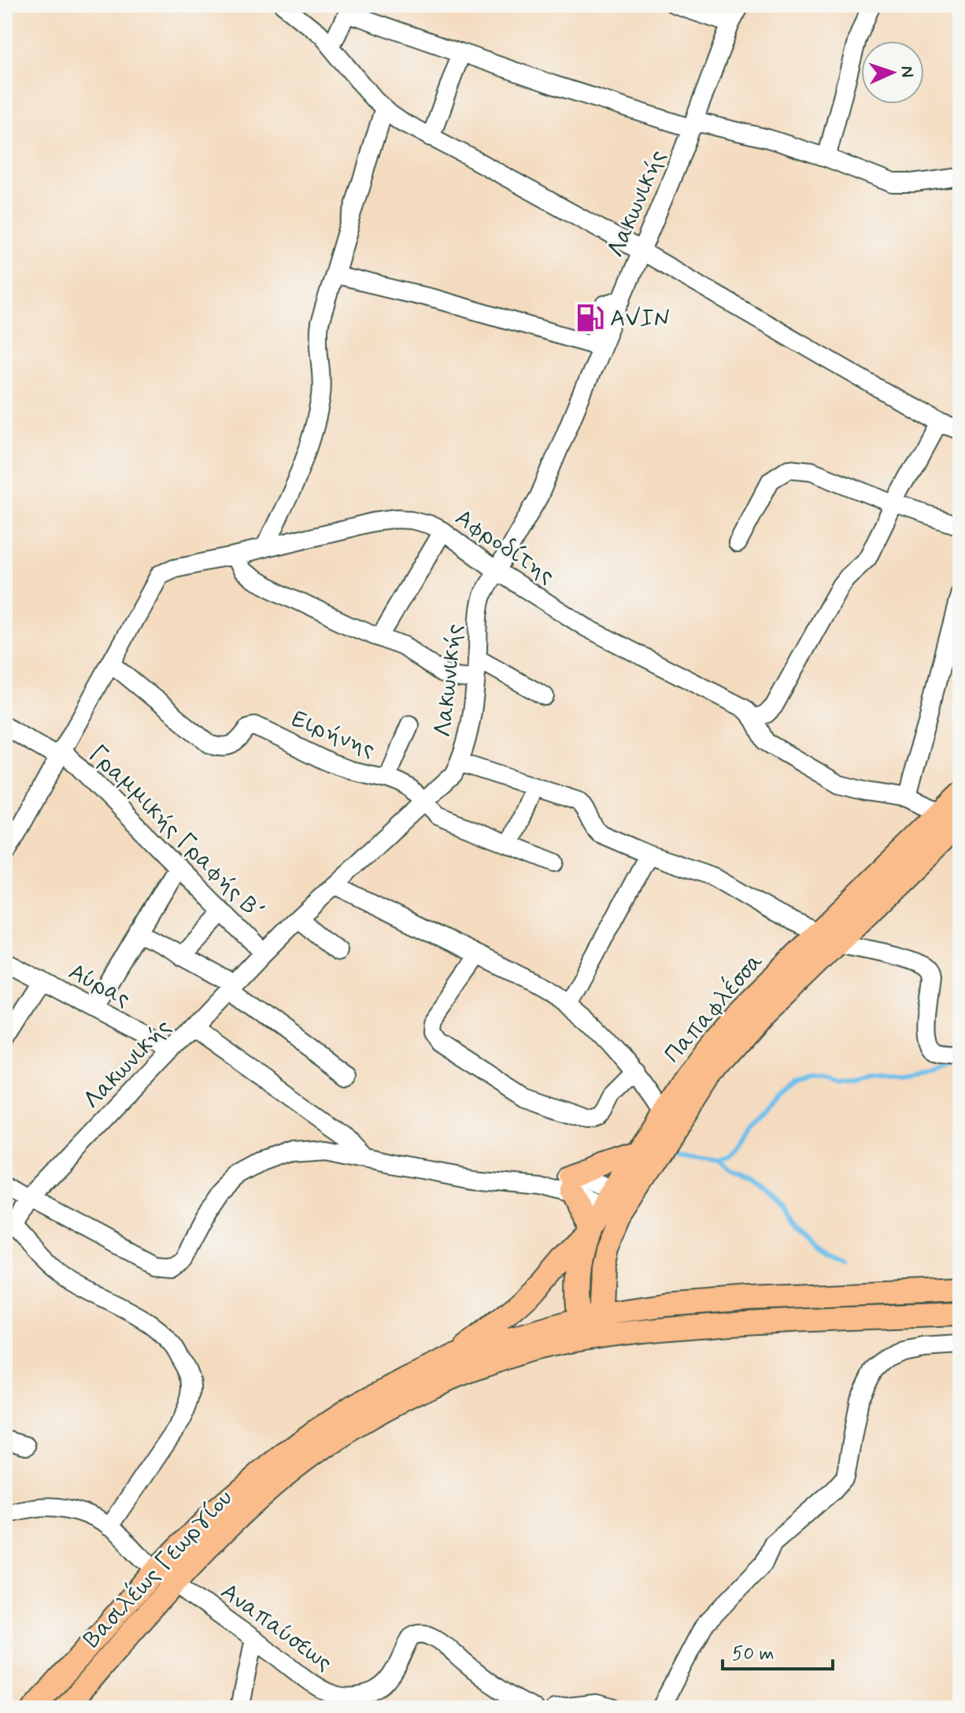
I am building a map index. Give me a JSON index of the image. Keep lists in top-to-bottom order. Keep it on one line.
{"streets":{"main road":["Παπαφλέσσα","Βασιλέως Γεωργίου"],"street":["Λακωνικής","Αφροδίτης","Ειρήνης","Γραμμικής Γραφής Β΄","Αύρας","Αναπαύσεως"]},"crossings":[["Λακωνικής","Αφροδίτης"],["Λακωνικής","Ειρήνης"],["Λακωνικής","Γραμμικής Γραφής Β΄"],["Λακωνικής","Αύρας"],["Αφροδίτης","Ειρήνης"],["Αφροδίτης","Γραμμικής Γραφής Β΄"],["Αφροδίτης","Παπαφλέσσα"],["Παπαφλέσσα","Βασιλέως Γεωργίου"],["Βασιλέως Γεωργίου","Αναπαύσεως"]],"places":{"fuel station":["AVIN"]},"scale_bar":"50 m","north":"right"}
